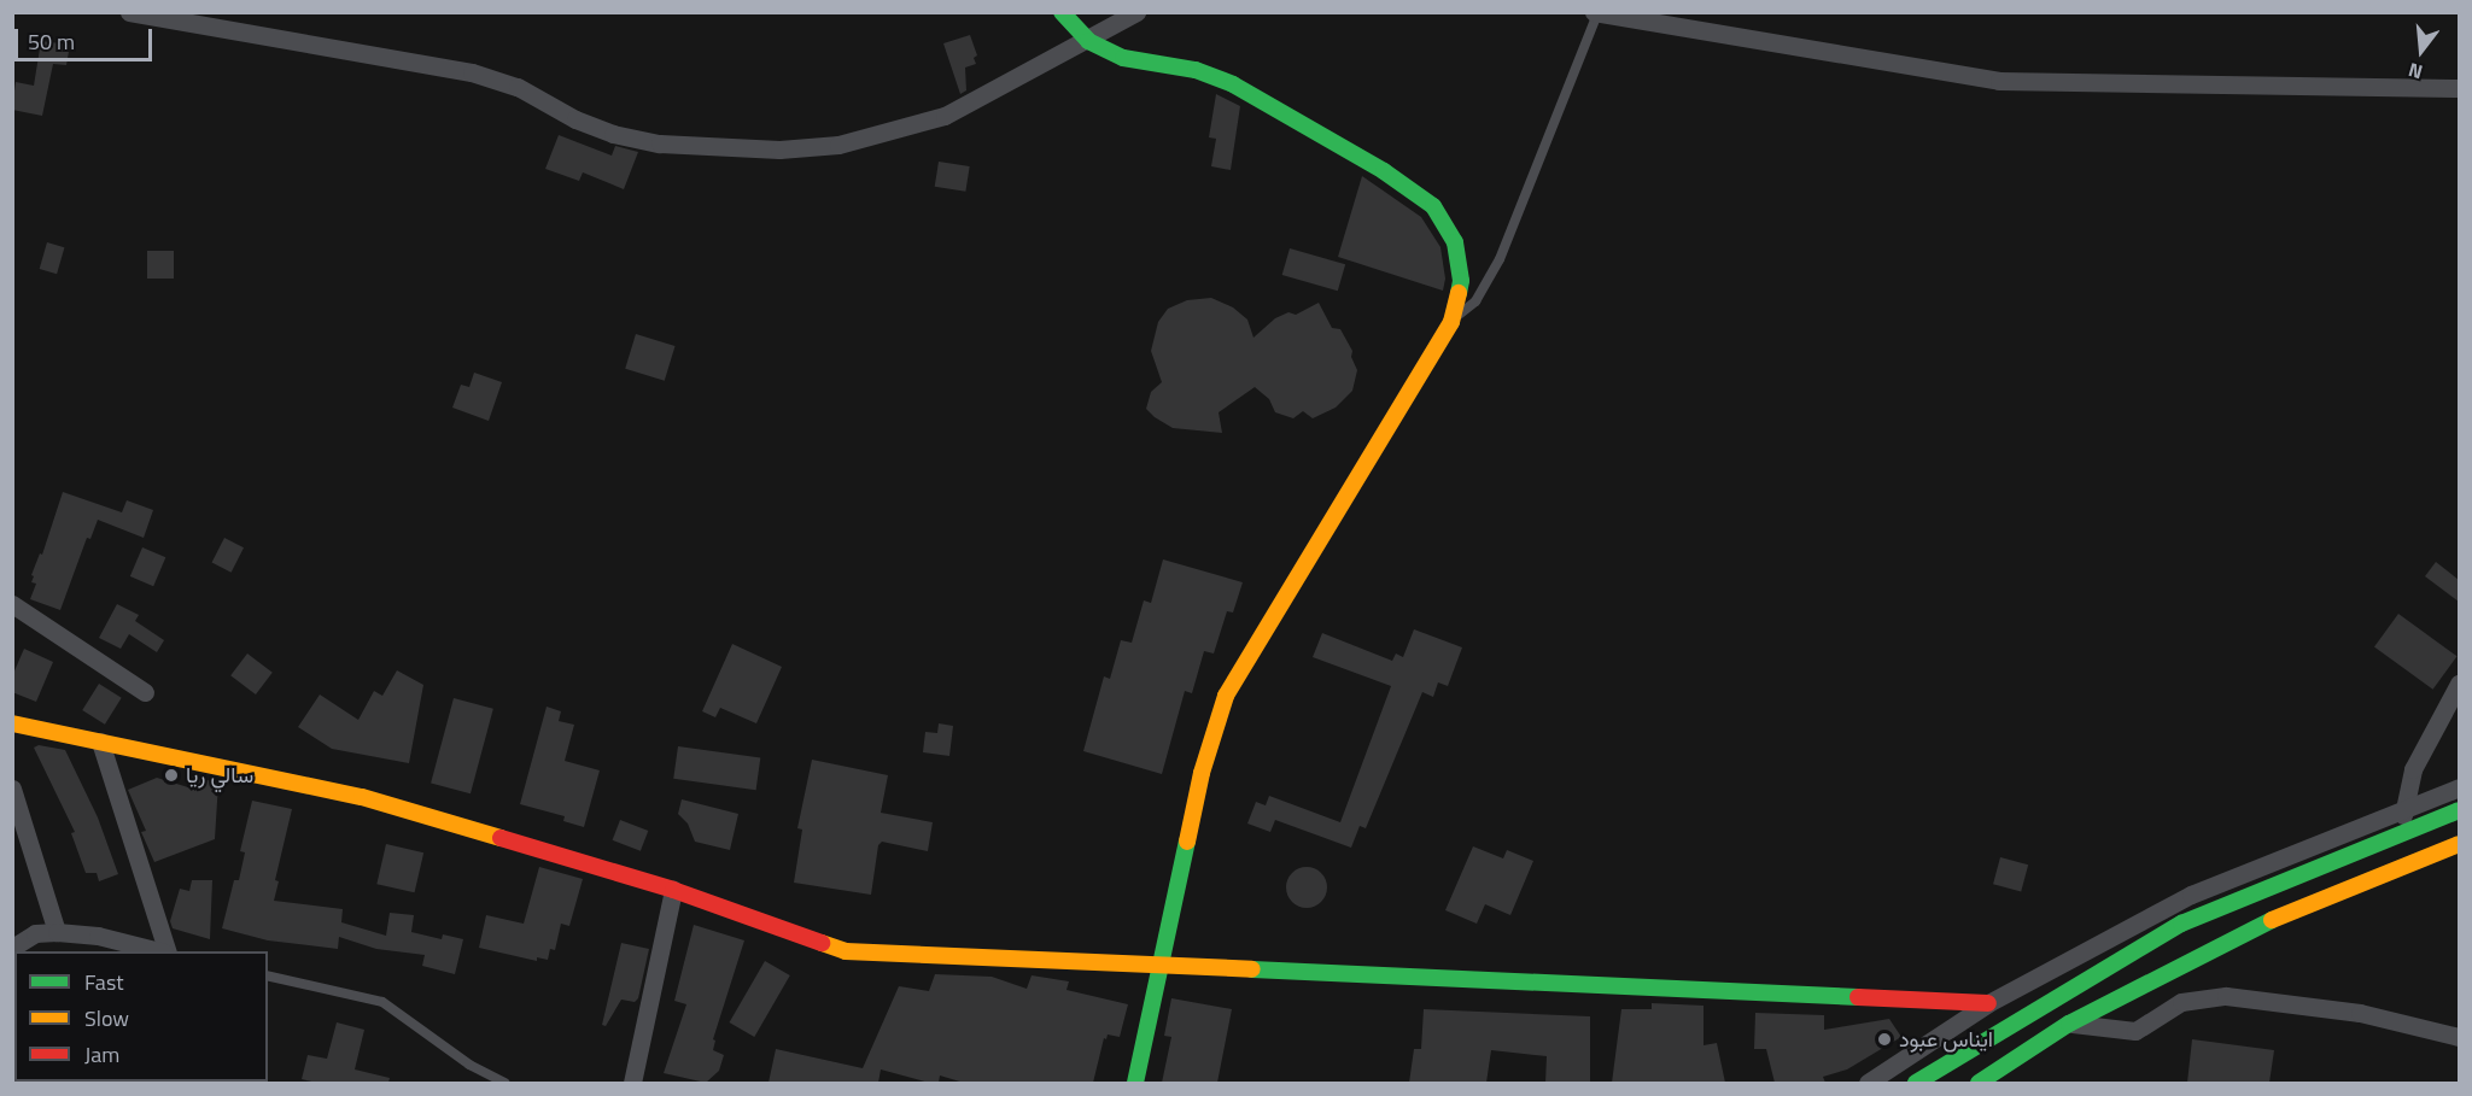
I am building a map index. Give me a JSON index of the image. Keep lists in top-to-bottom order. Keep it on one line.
{"places":["سالي ريا","ايناس عبود"],"legend":["Fast","Slow","Jam"],"scale_bar":"50 m","north":"bottom"}
